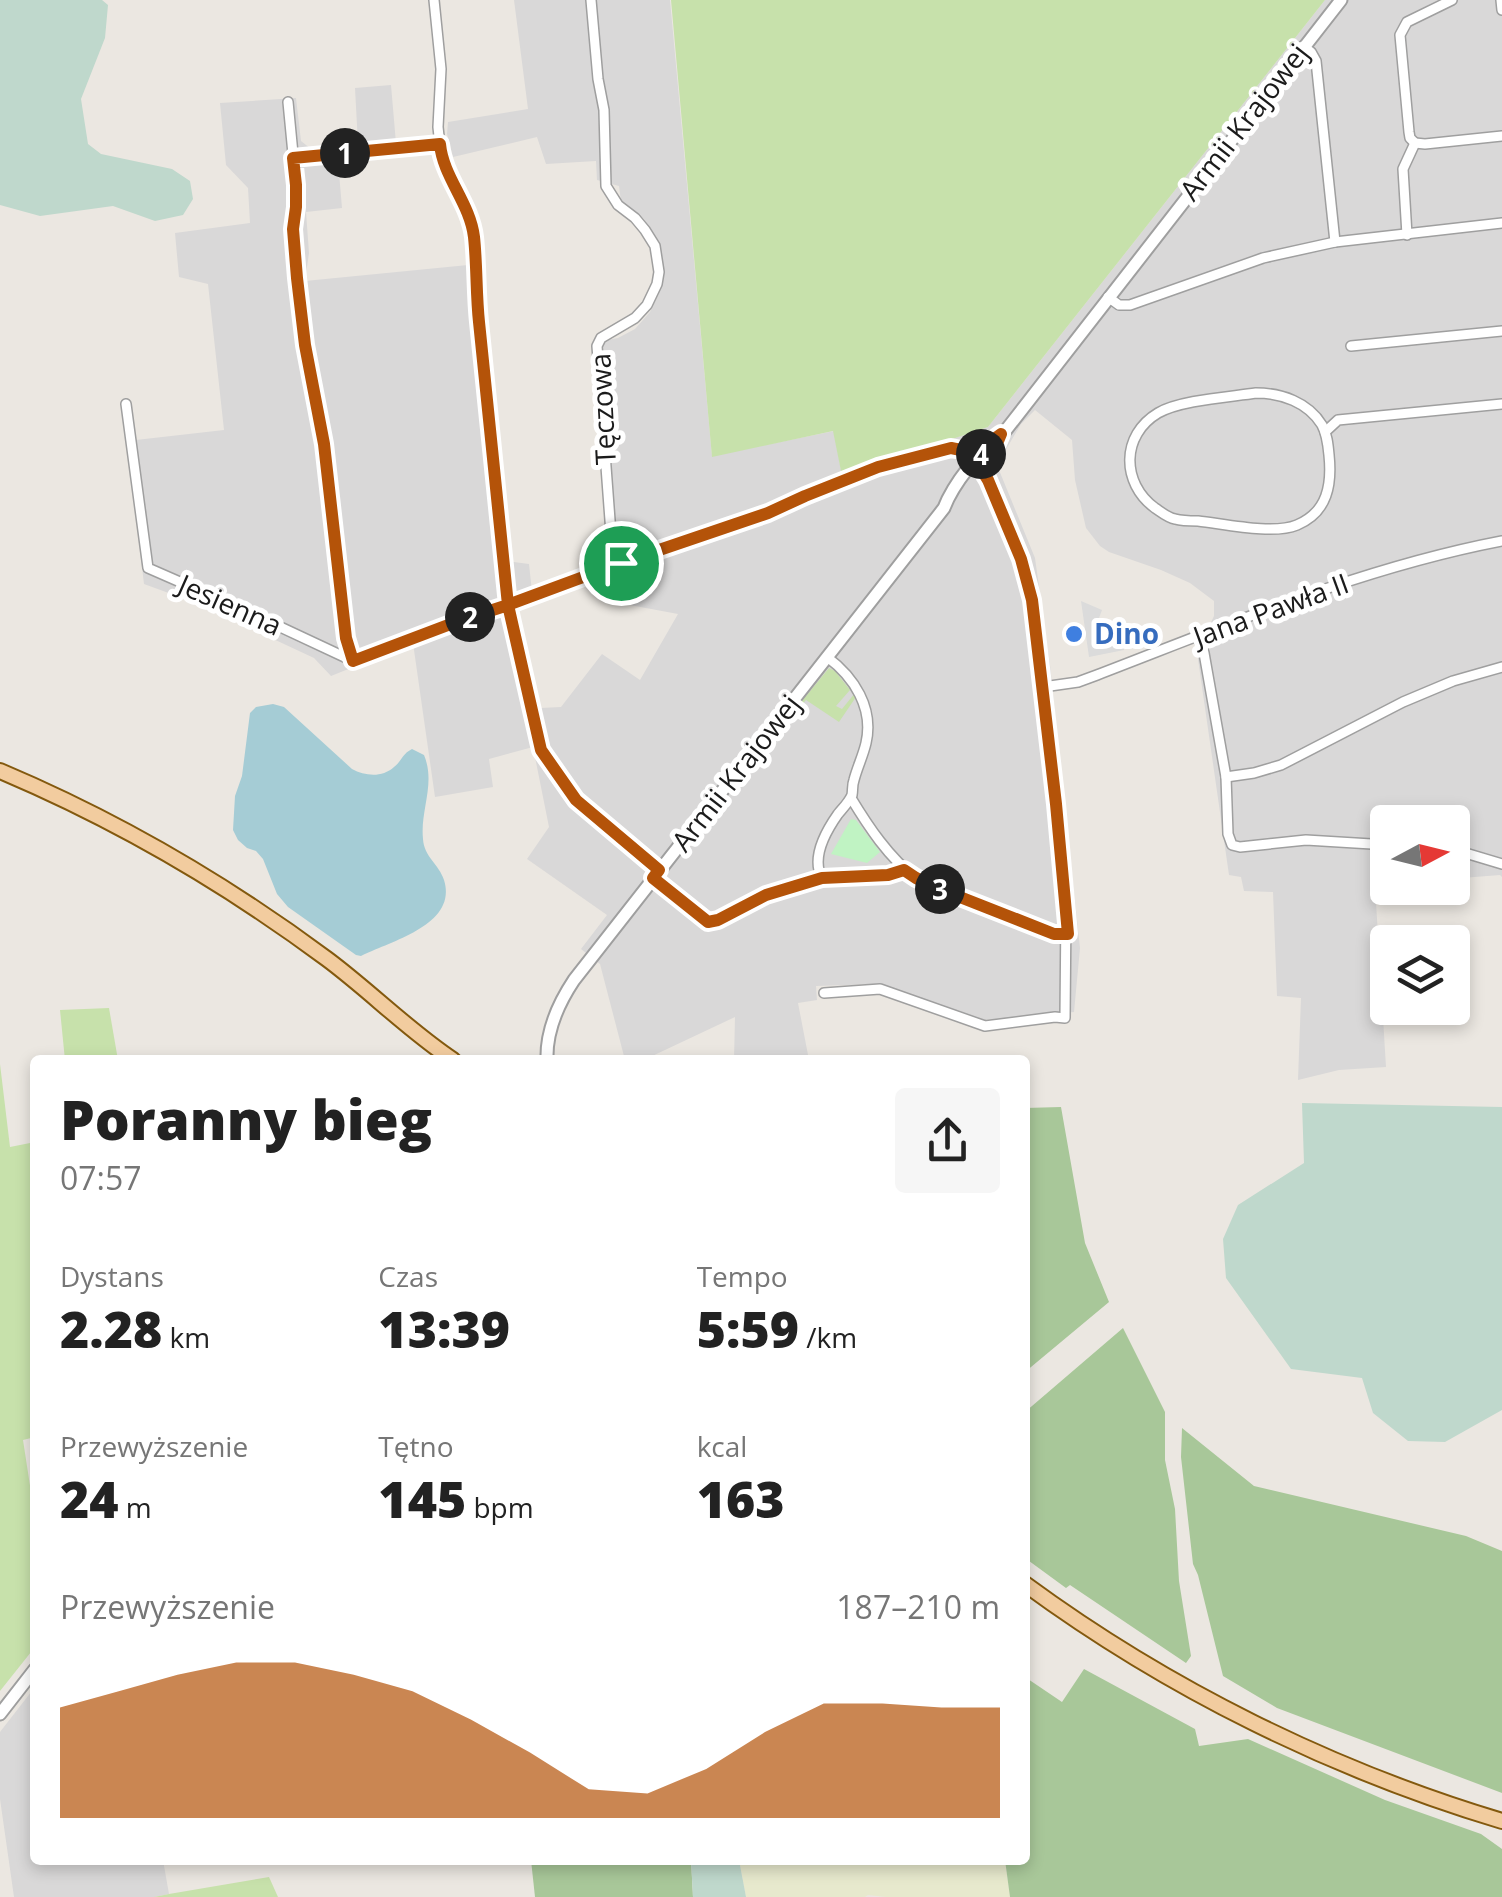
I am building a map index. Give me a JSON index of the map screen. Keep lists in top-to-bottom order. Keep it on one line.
{"streets":{"street":["Armii Krajowej","Tęczowa","Jesienna","Jana Pawła II"]},"places":["Dino"],"north":"right","page":{"pins":["1","4","2","3"],"heading":["Poranny bieg","07:57"],"stats":[["Dystans","2.28 km"],["Czas","13:39"],["Tempo","5:59 /km"],["Przewyższenie","24 m"],["Tętno","145 bpm"],["kcal","163"]],"chart":["Przewyższenie","187–210 m"]}}
